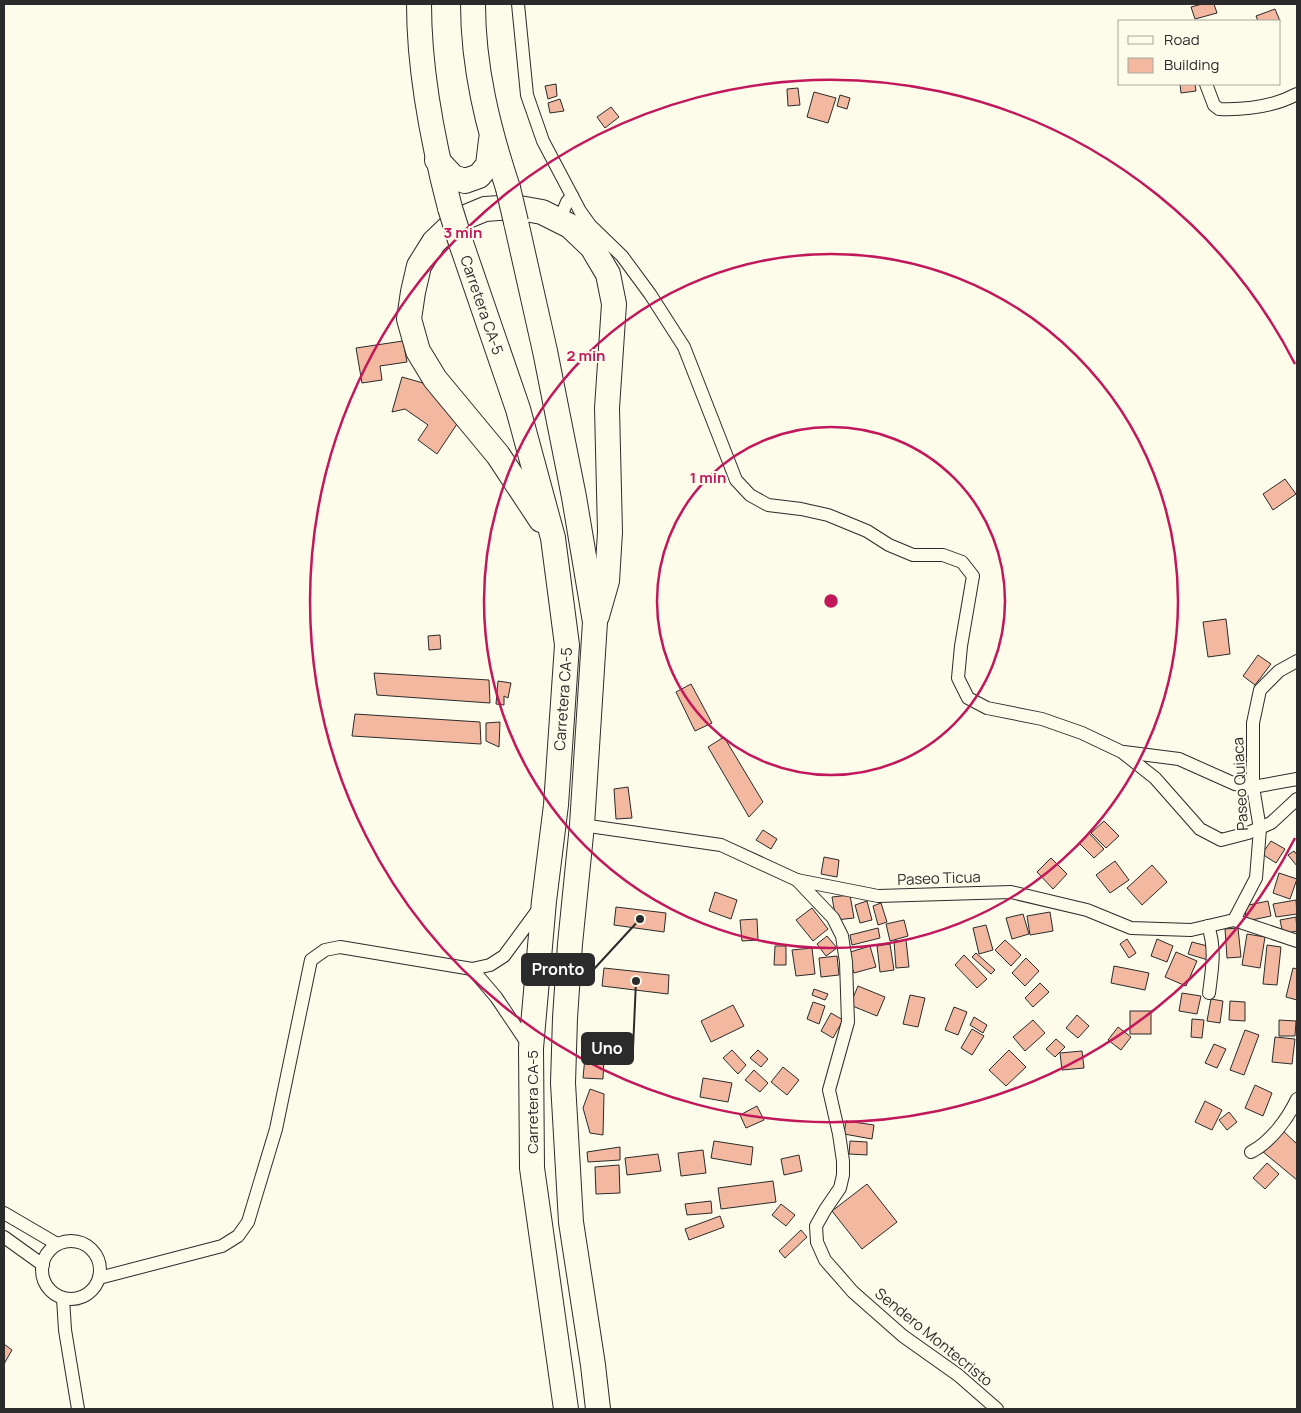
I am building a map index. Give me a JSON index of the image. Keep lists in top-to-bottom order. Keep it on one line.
{"streets":{"highway":["Carretera CA-5"],"street":["Paseo Quiaca","Paseo Ticua","Sendero Montecristo"]},"crossings":[["Carretera CA-5","Paseo Ticua"],["Paseo Quiaca","Paseo Ticua"],["Paseo Ticua","Sendero Montecristo"]],"places":["Pronto","Uno"],"legend":["Road","Building"],"rings":["3 min","2 min","1 min"]}
